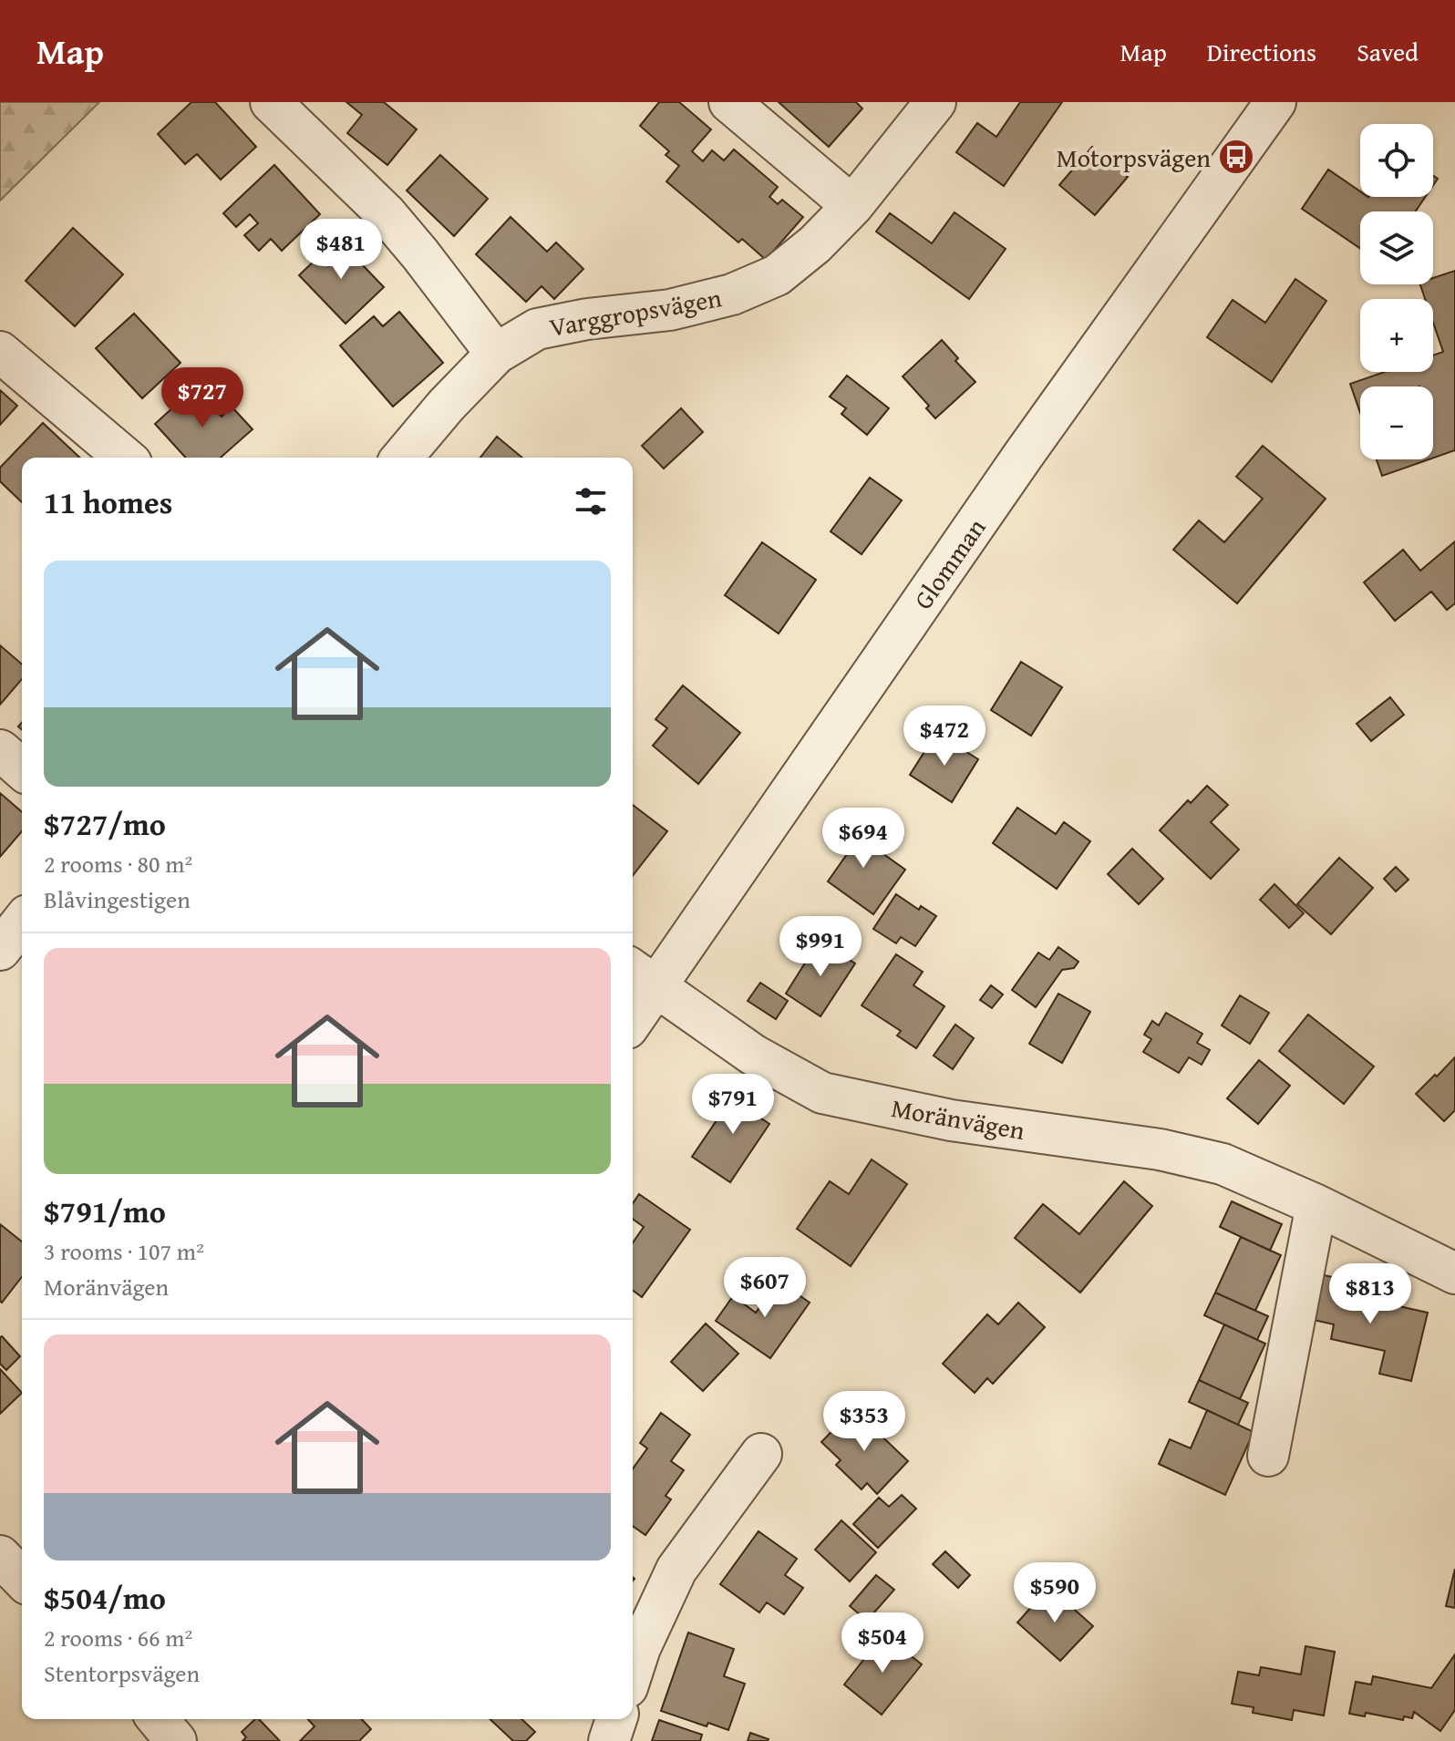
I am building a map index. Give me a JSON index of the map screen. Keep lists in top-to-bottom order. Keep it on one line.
{"streets":{"street":["Varggropsvägen","Glomman","Moränvägen"]},"crossings":[["Glomman","Moränvägen"]],"places":{"bus stop":["Motorpsvägen"]},"page":{"header":"Map","nav":["Map","Directions","Saved"],"map_buttons":["+","−"],"price":["$481","$727","$472","$694","$991","$791","$607","$813","$353","$590","$504"],"heading":"11 homes","list":[{"name":"$727/mo","note":"2 rooms · 80 m² · Blåvingestigen"},{"name":"$791/mo","note":"3 rooms · 107 m² · Moränvägen"},{"name":"$504/mo","note":"2 rooms · 66 m² · Stentorpsvägen"}]}}
